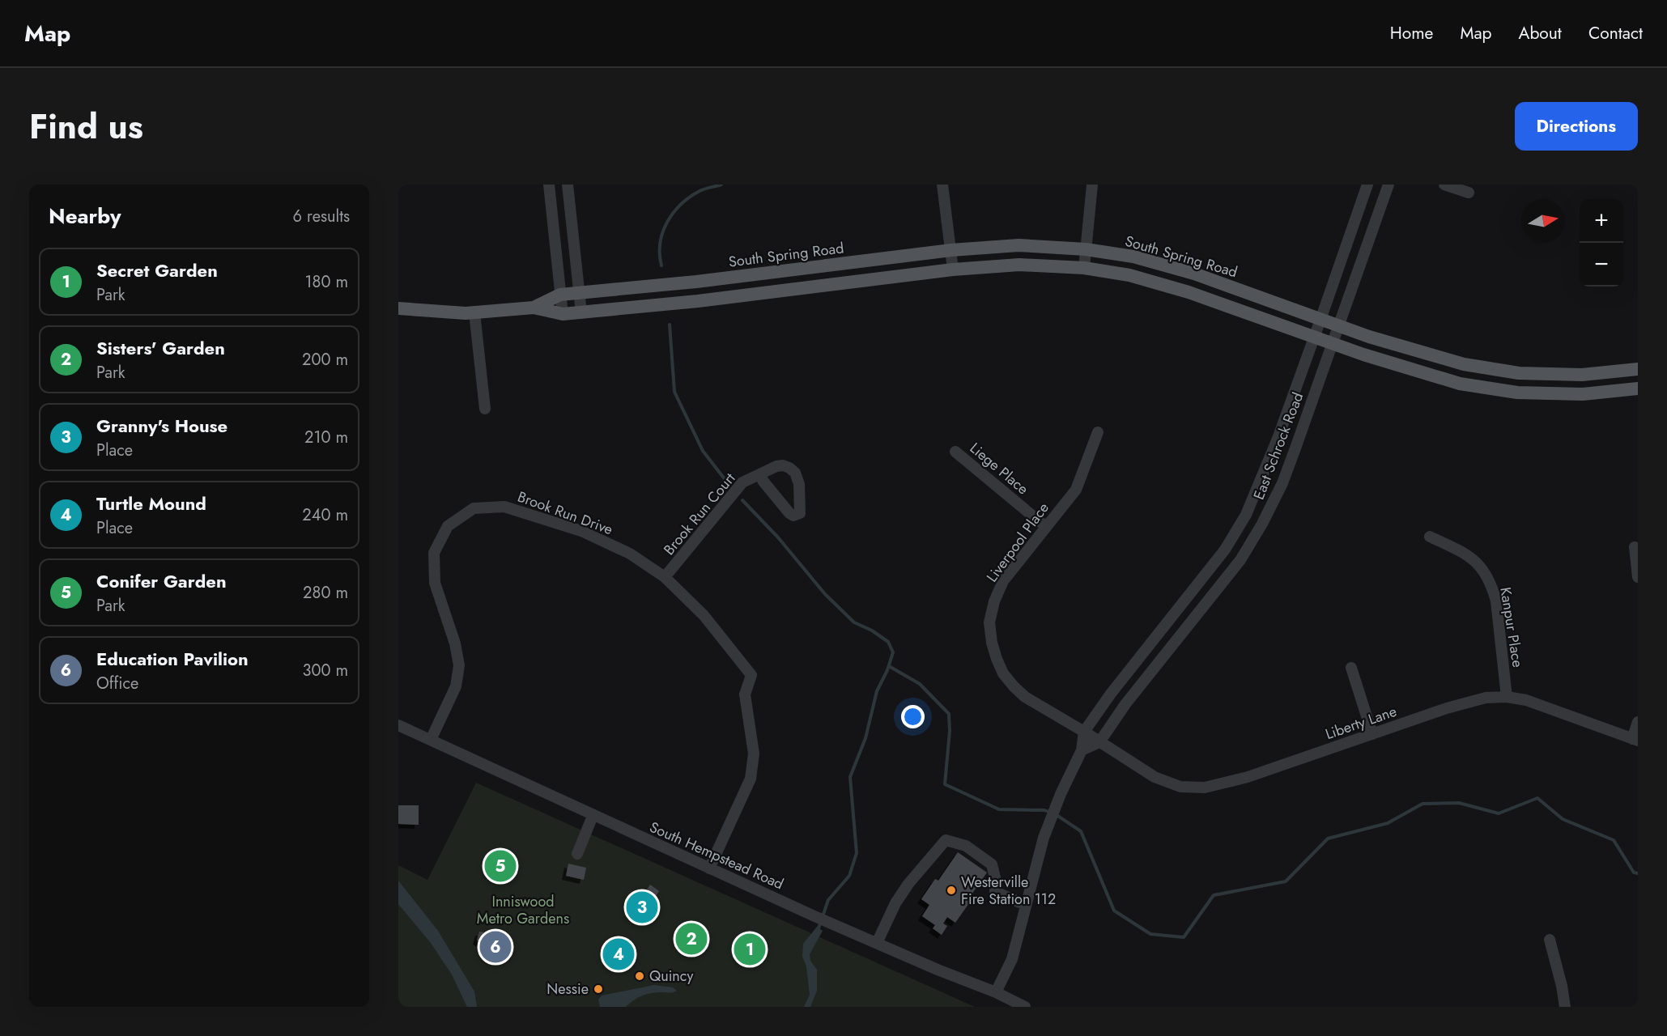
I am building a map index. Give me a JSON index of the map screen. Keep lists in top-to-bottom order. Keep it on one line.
{"streets":{"main road":["South Spring Road"],"street":["East Schrock Road","Liege Place","Brook Run Drive","Brook Run Court","Liverpool Place","Kanpur Place","Liberty Lane","South Hempstead Road"]},"crossings":[["South Spring Road","East Schrock Road"],["East Schrock Road","Liverpool Place"],["East Schrock Road","Liberty Lane"],["East Schrock Road","South Hempstead Road"],["Liege Place","Liverpool Place"],["Brook Run Drive","Brook Run Court"],["Brook Run Drive","South Hempstead Road"],["Liverpool Place","Liberty Lane"],["Kanpur Place","Liberty Lane"]],"parks":["Inniswood Metro Gardens"],"places":["Westerville Fire Station 112","Quincy","Nessie"],"north":"right","page":{"header":"Map","nav":["Home","Map","About","Contact"],"title":"Find us","buttons":"Directions","heading":["Nearby","6 results"],"map_buttons":["+","−"],"list":[{"mark":"1","name":"Secret Garden","note":"Park","value":"180 m"},{"mark":"2","name":"Sisters' Garden","note":"Park","value":"200 m"},{"mark":"3","name":"Granny's House","note":"Place","value":"210 m"},{"mark":"4","name":"Turtle Mound","note":"Place","value":"240 m"},{"mark":"5","name":"Conifer Garden","note":"Park","value":"280 m"},{"mark":"6","name":"Education Pavilion","note":"Office","value":"300 m"}],"pins":["5","3","2","6","1","4"]}}
